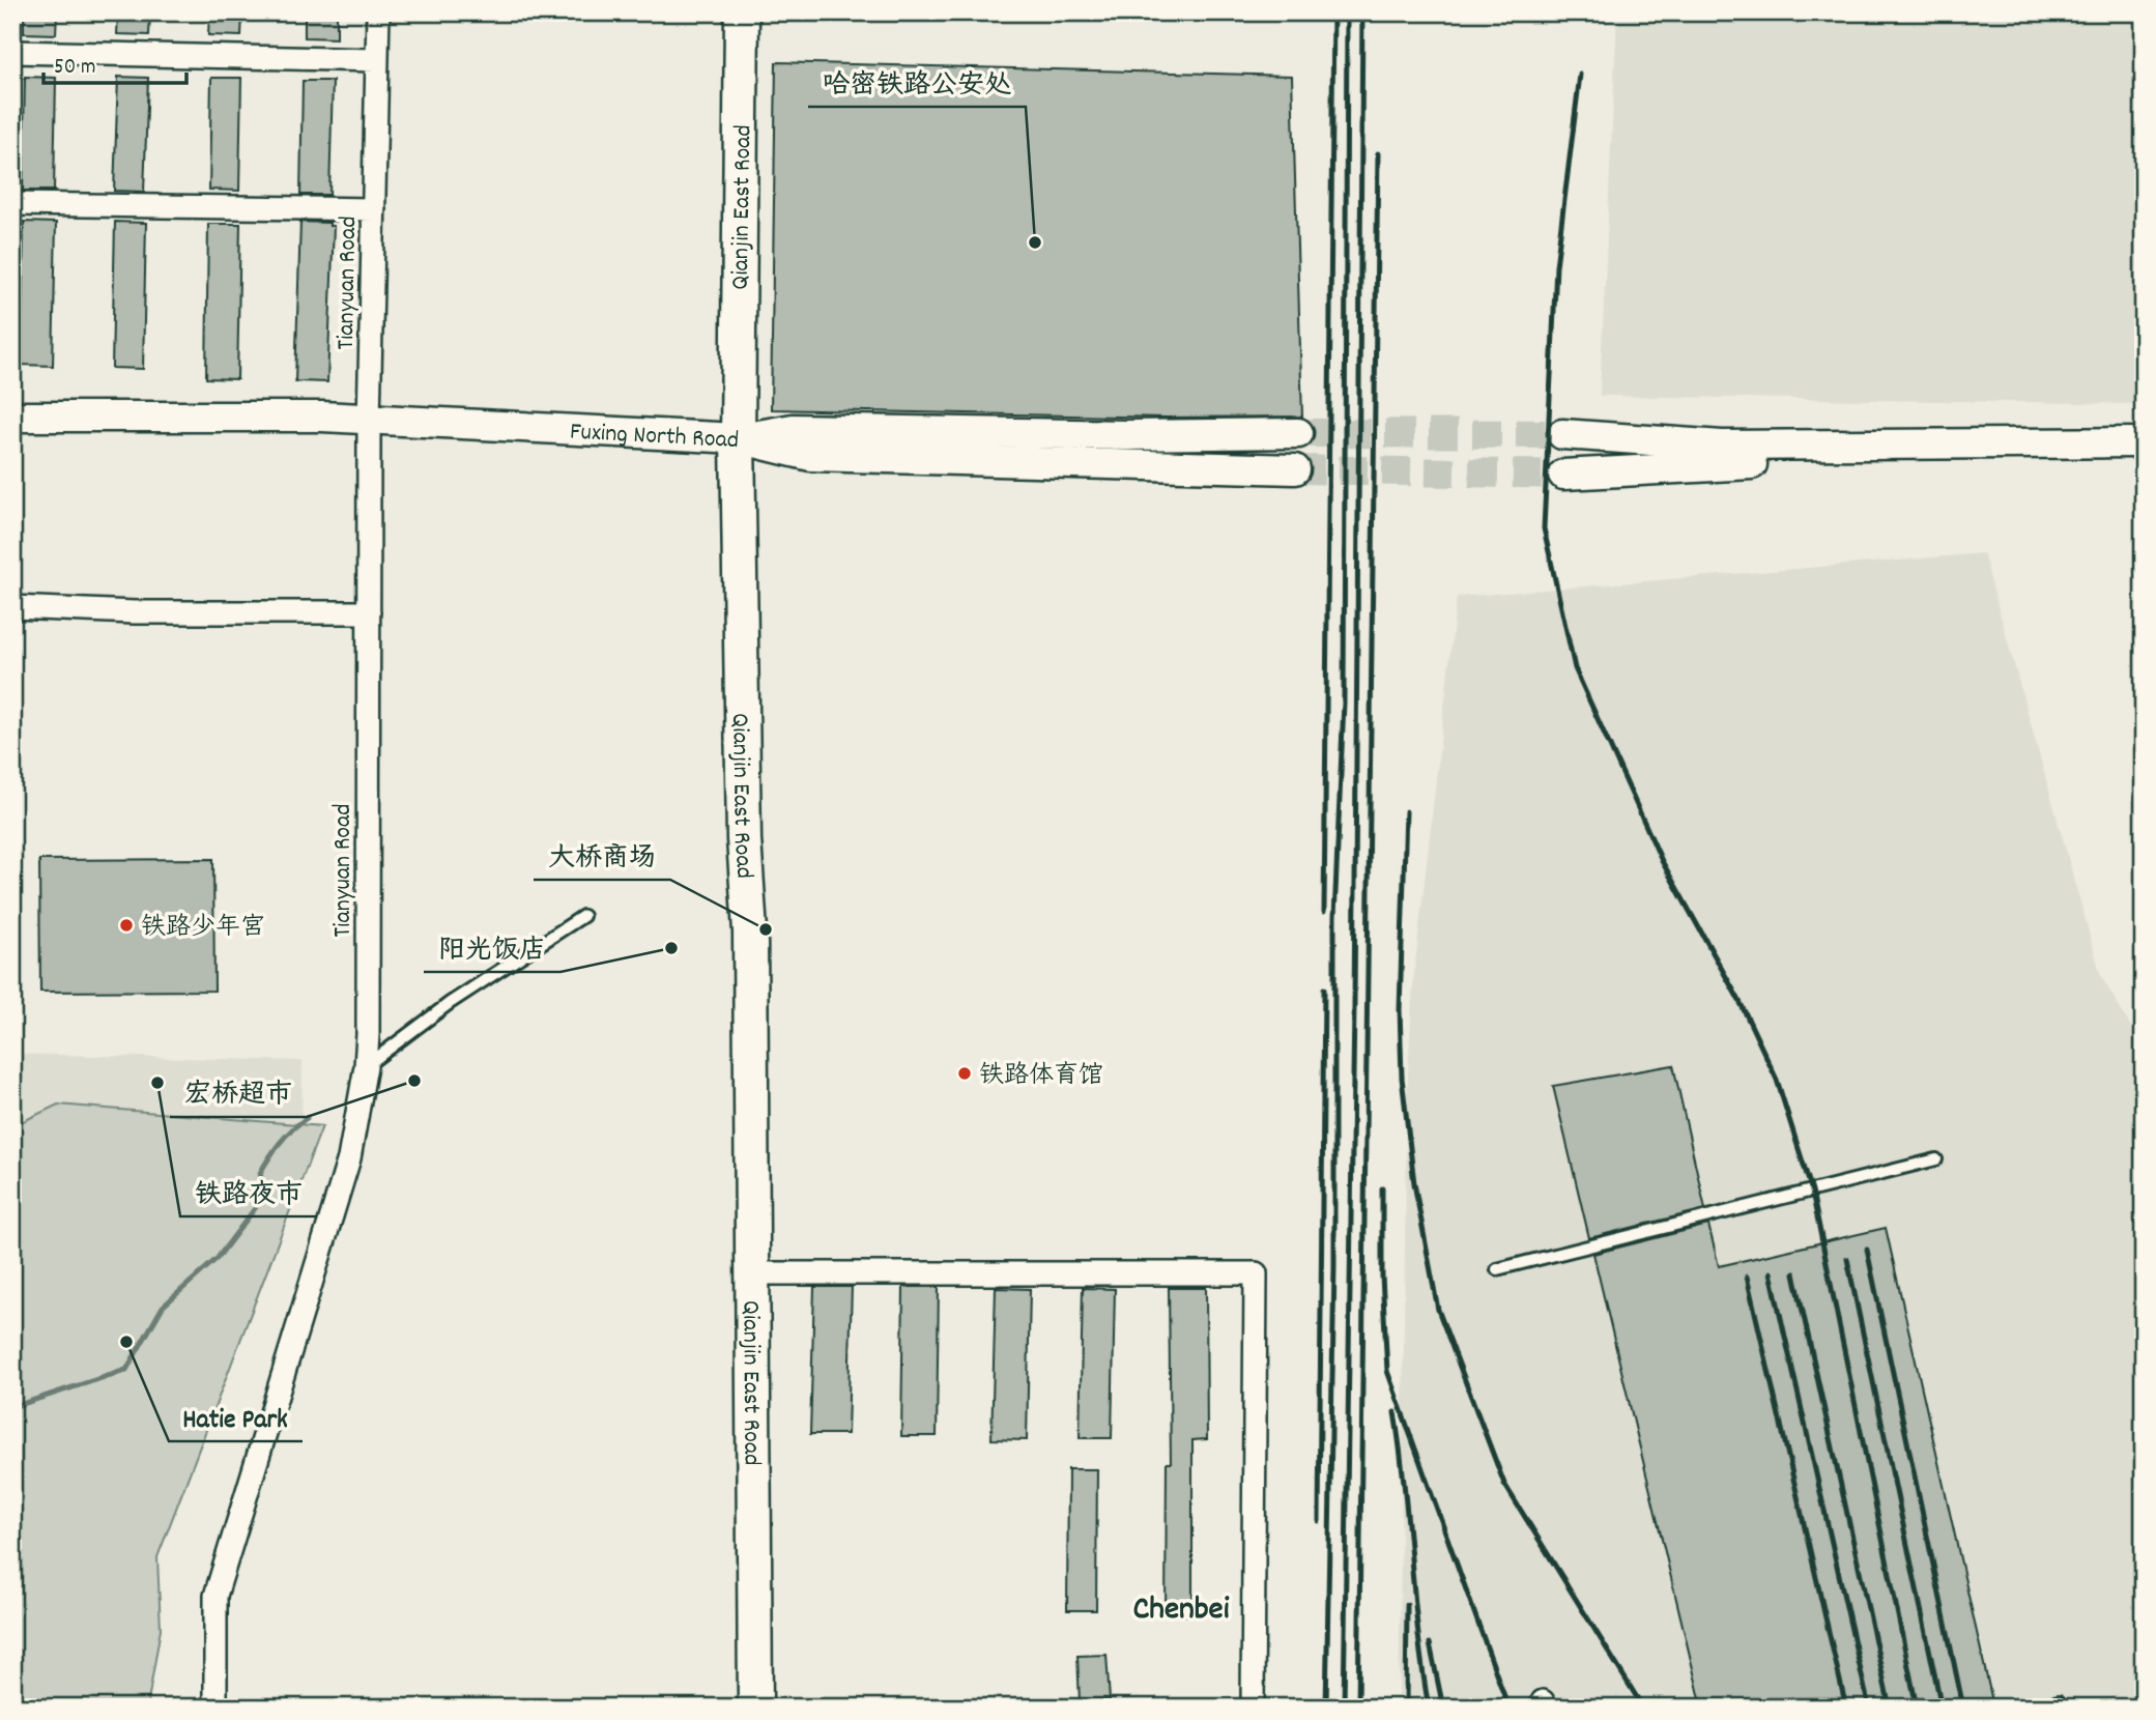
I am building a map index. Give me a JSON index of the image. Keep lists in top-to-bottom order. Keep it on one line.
{"streets":{"main road":["Qianjin East Road"],"street":["Tianyuan Road","Fuxing North Road"]},"crossings":[["Qianjin East Road","Fuxing North Road"],["Tianyuan Road","Fuxing North Road"]],"districts":["Chenbei"],"places":["哈密铁路公安处","铁路少年宫","大桥商场","阳光饭店","铁路体育馆","宏桥超市","铁路夜市","Hatie Park"],"scale_bar":"50 m"}
